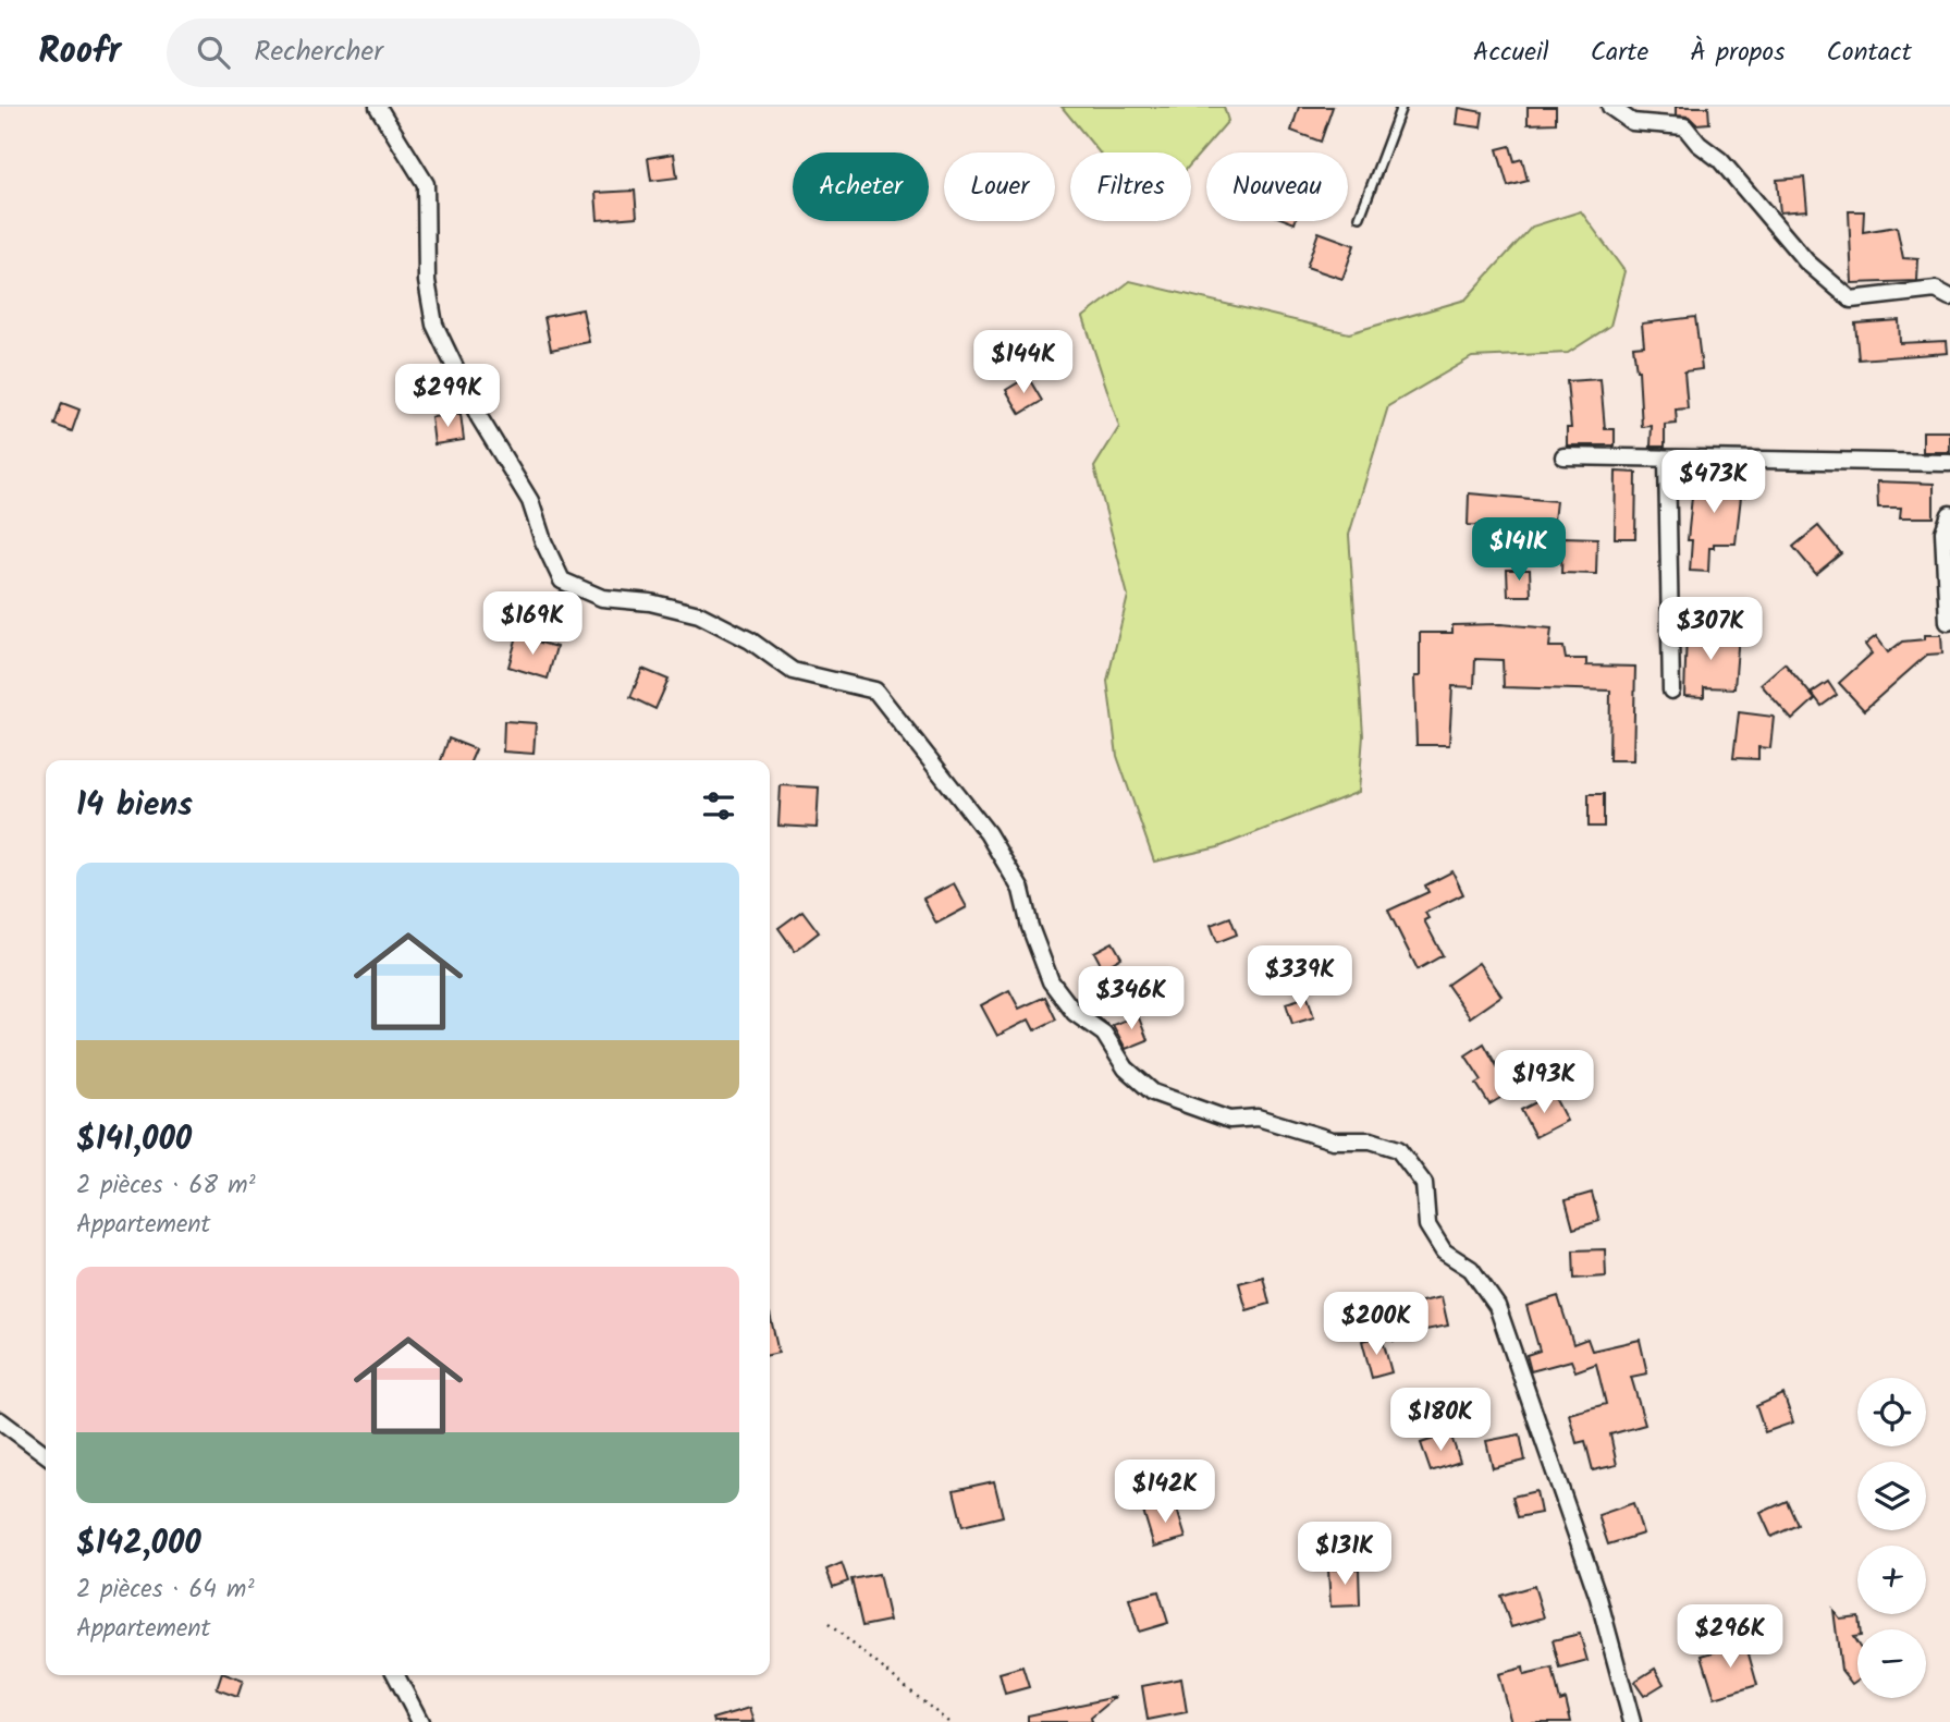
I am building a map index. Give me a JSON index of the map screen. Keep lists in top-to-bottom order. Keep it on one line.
{"page":{"header":"Roofr","search":"Rechercher","nav":["Accueil","Carte","À propos","Contact"],"chip":["Acheter","Louer","Filtres","Nouveau"],"price":["$144K","$299K","$473K","$141K","$169K","$307K","$339K","$346K","$193K","$200K","$180K","$142K","$131K","$296K"],"heading":"14 biens","list":[{"name":"$141,000","note":"2 pièces · 68 m² · Appartement"},{"name":"$142,000","note":"2 pièces · 64 m² · Appartement"}],"map_buttons":["+","−"]}}
